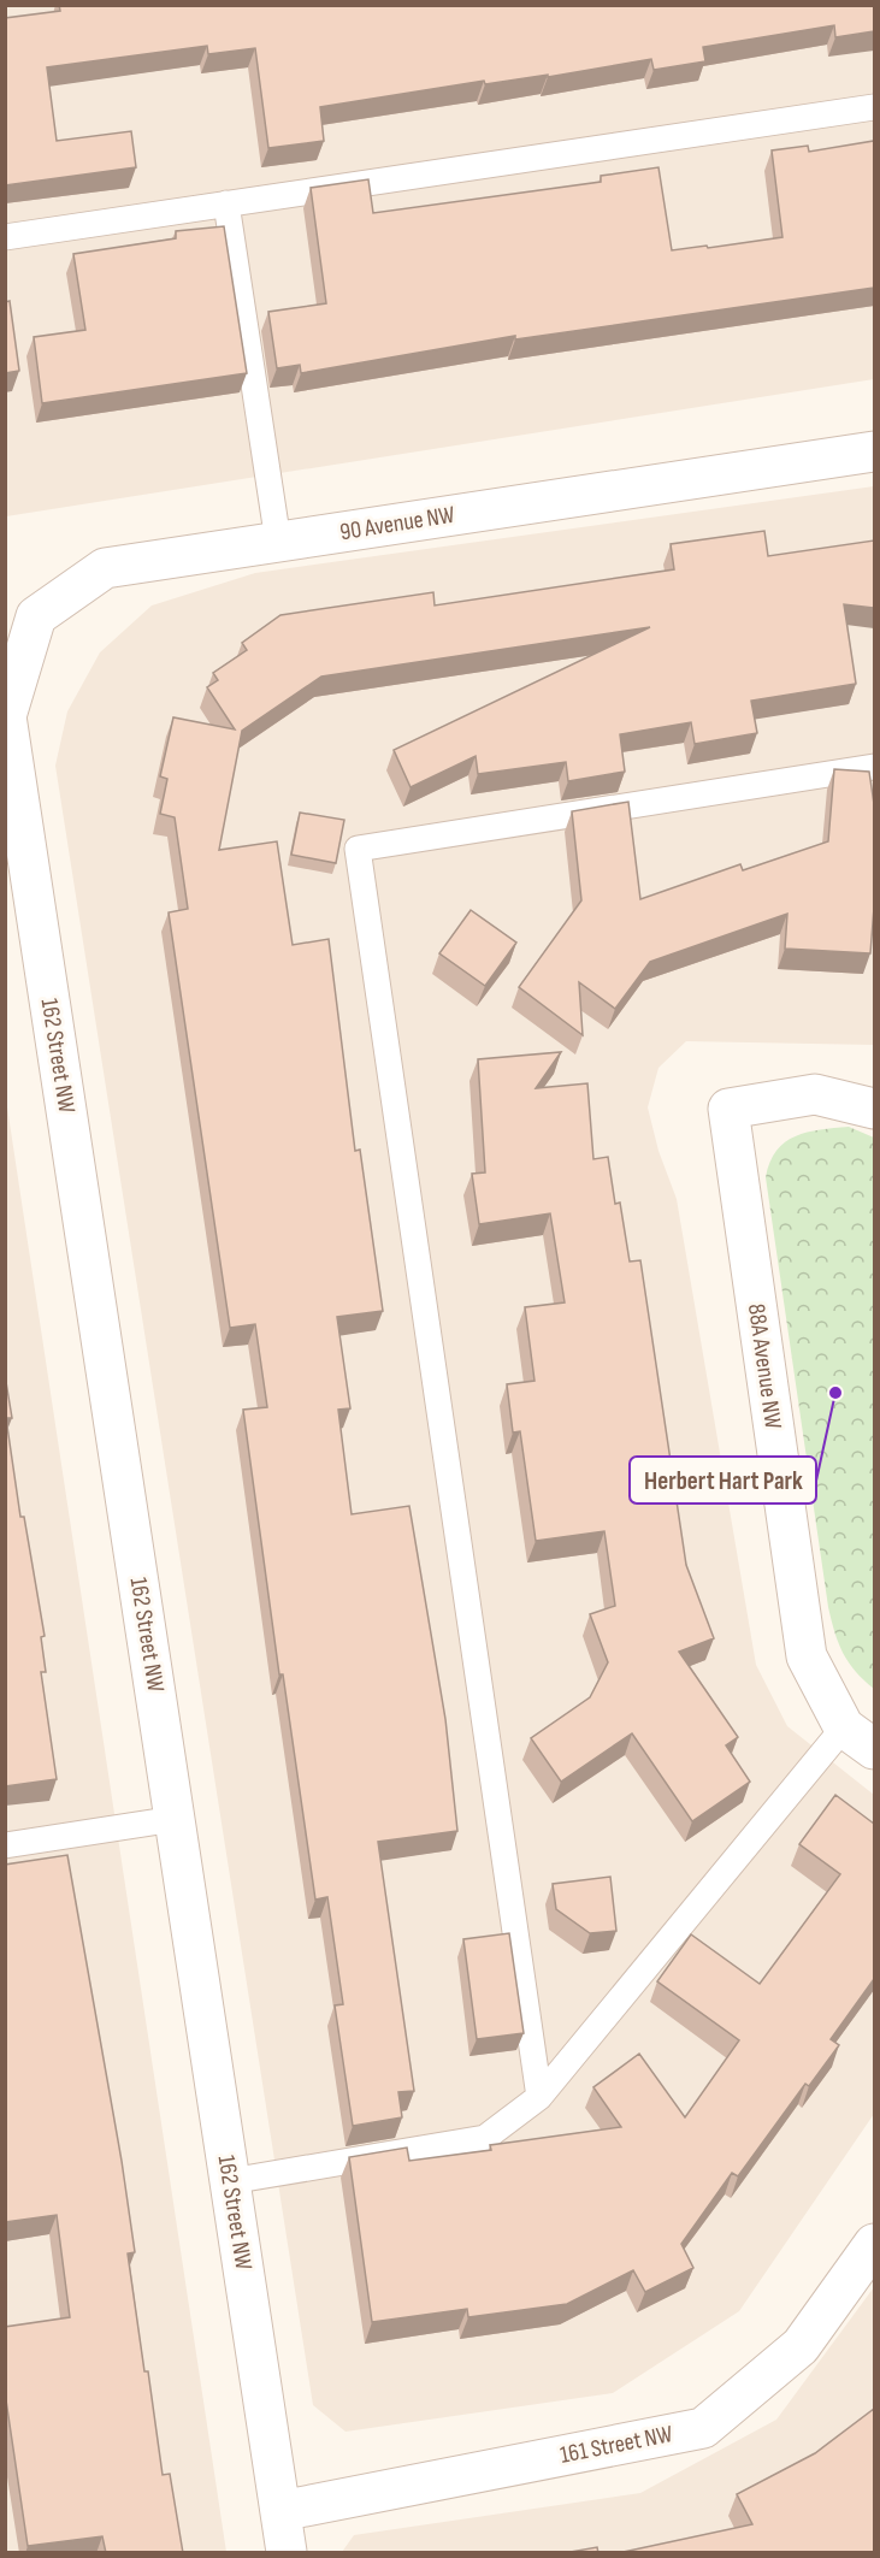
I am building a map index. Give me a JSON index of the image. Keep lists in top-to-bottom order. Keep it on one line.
{"streets":{"street":["90 Avenue NW","162 Street NW","88A Avenue NW","161 Street NW"]},"crossings":[["90 Avenue NW","162 Street NW"],["162 Street NW","161 Street NW"]],"places":["Herbert Hart Park"]}
